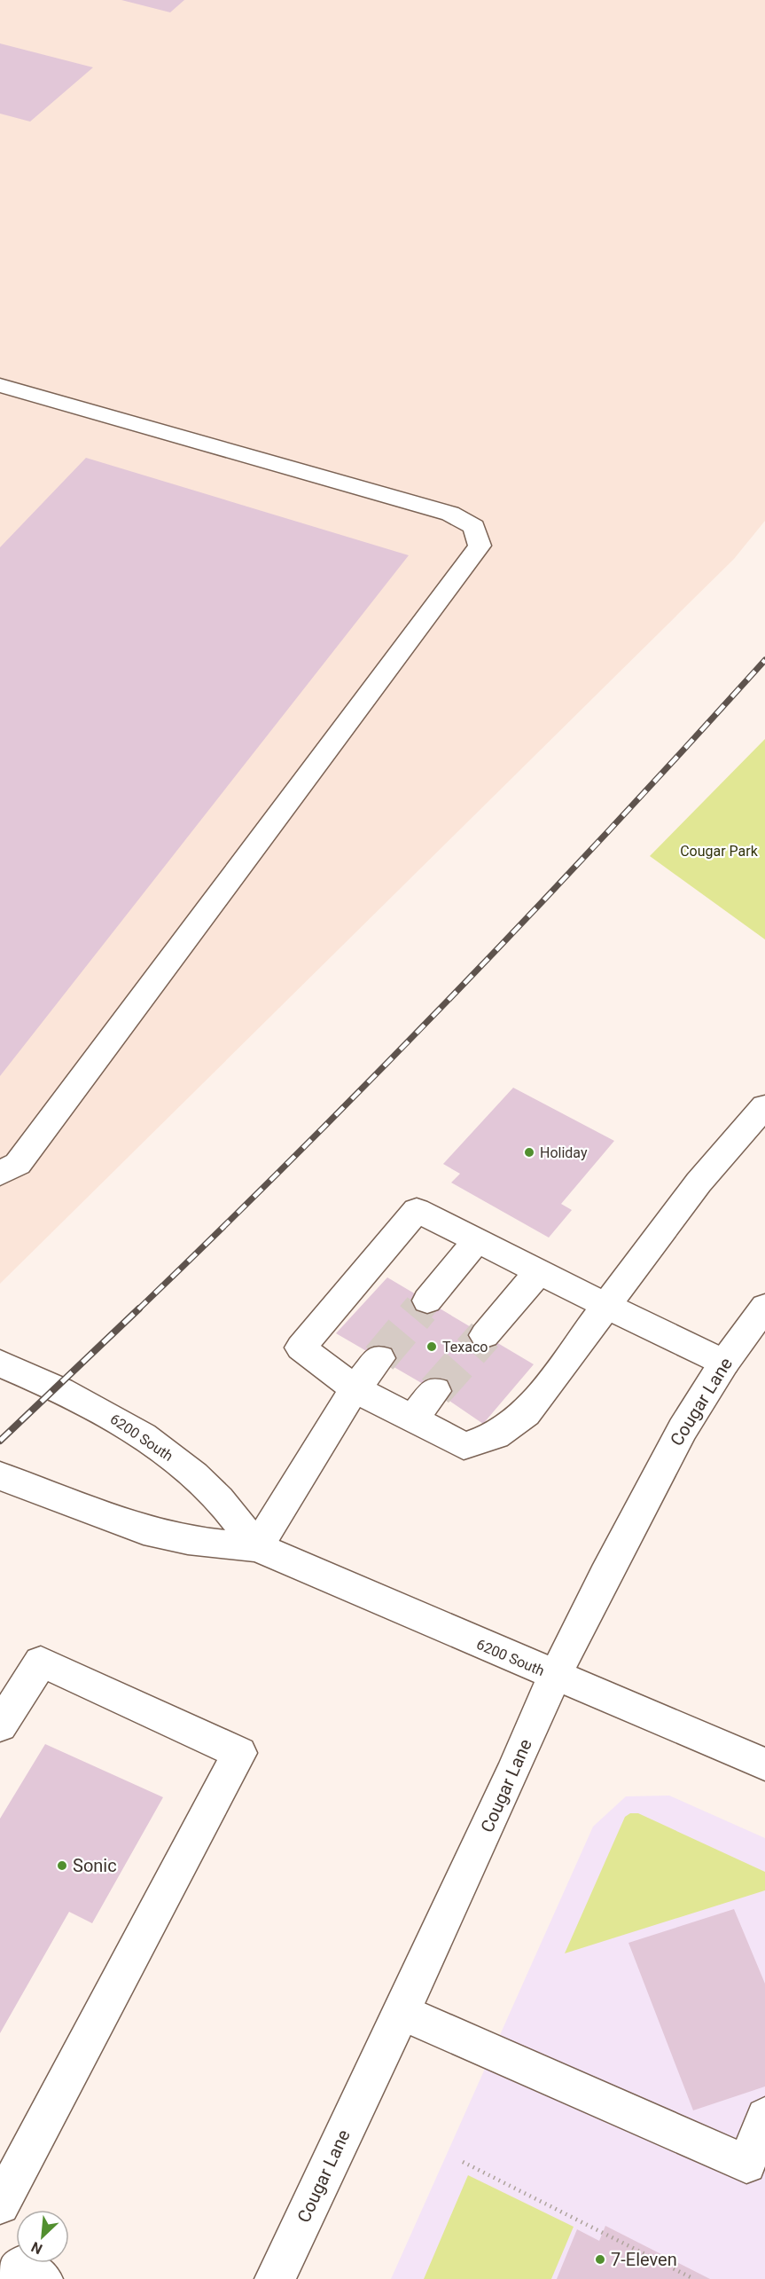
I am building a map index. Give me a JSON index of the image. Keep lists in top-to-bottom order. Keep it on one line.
{"streets":{"main road":["Cougar Lane","6200 South"]},"crossings":[["Cougar Lane","6200 South"]],"parks":["Cougar Park"],"places":["Holiday","Texaco","Sonic","7-Eleven"],"north":"bottom left"}
